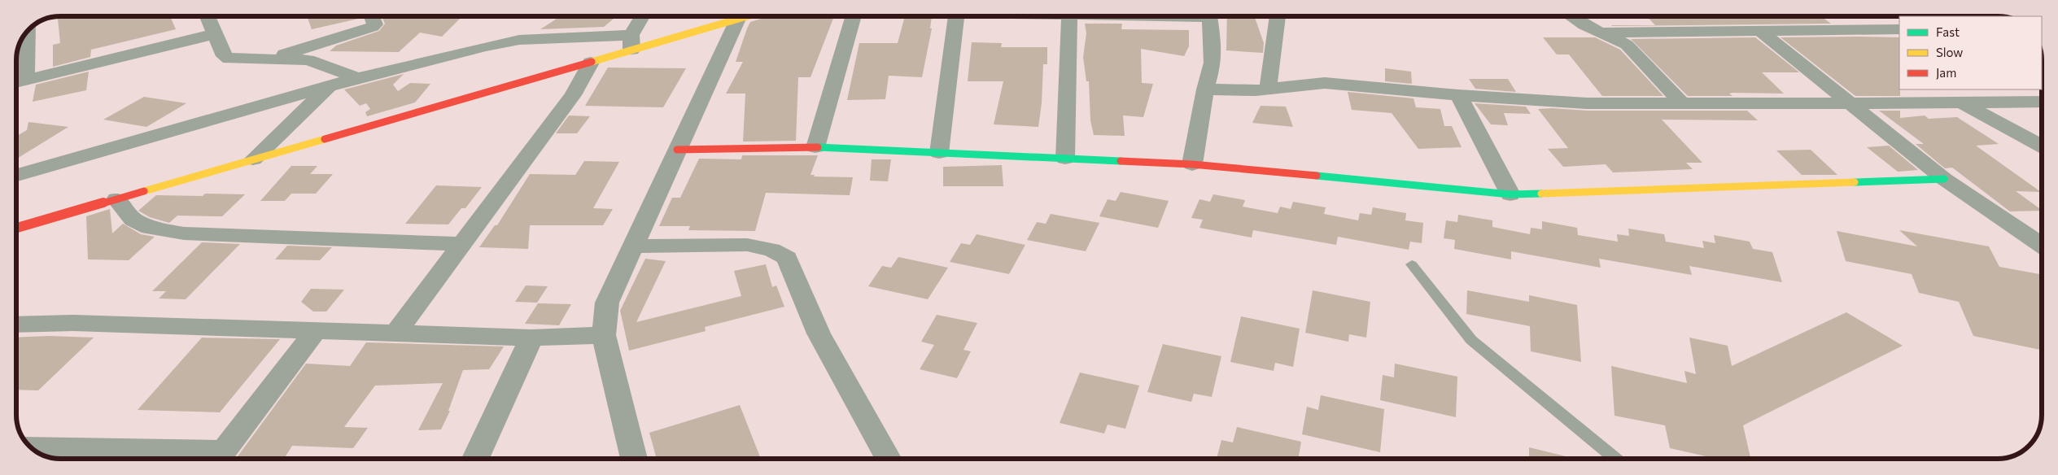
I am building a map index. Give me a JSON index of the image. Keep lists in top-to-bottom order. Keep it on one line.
{"legend":["Fast","Slow","Jam"]}
